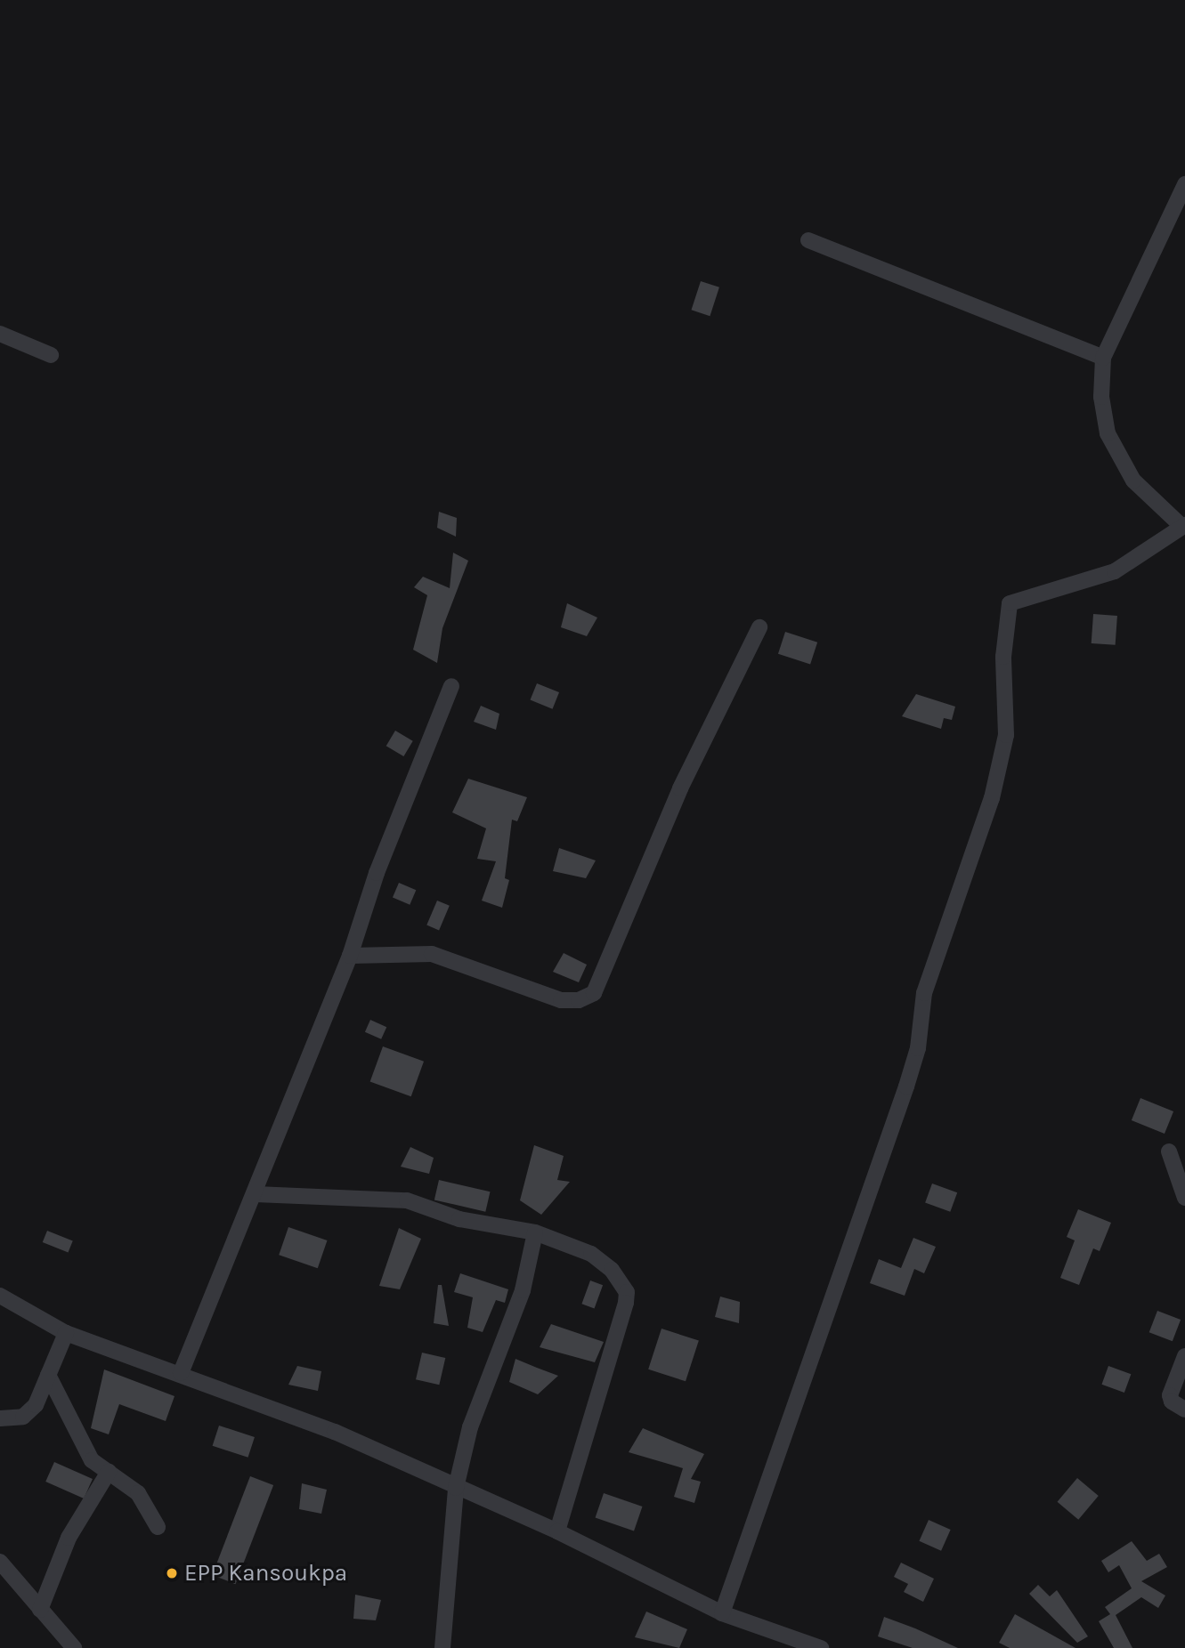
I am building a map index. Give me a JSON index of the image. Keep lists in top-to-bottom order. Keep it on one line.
{"places":["EPP Kansoukpa"]}
